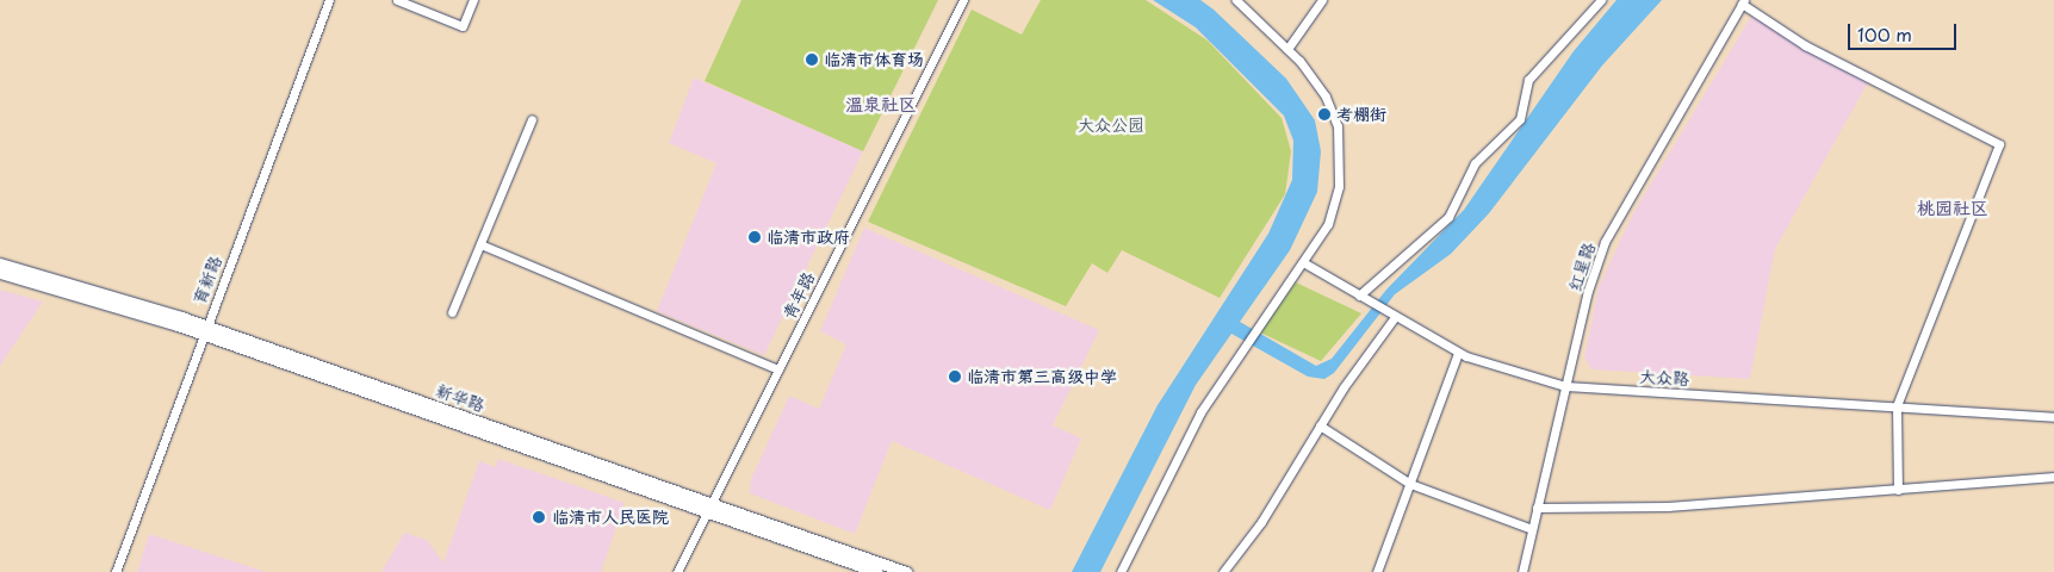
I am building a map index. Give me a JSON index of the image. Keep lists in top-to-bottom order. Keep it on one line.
{"streets":{"main road":["新华路"],"street":["红星路","育新路","青年路","大众路"]},"crossings":[["红星路","大众路"],["育新路","新华路"],["青年路","新华路"]],"districts":["温泉社区","桃园社区"],"parks":["大众公园"],"places":["临清市体育场","考棚街","临清市政府","临清市第三高级中学","临清市人民医院"],"scale_bar":"100 m"}
